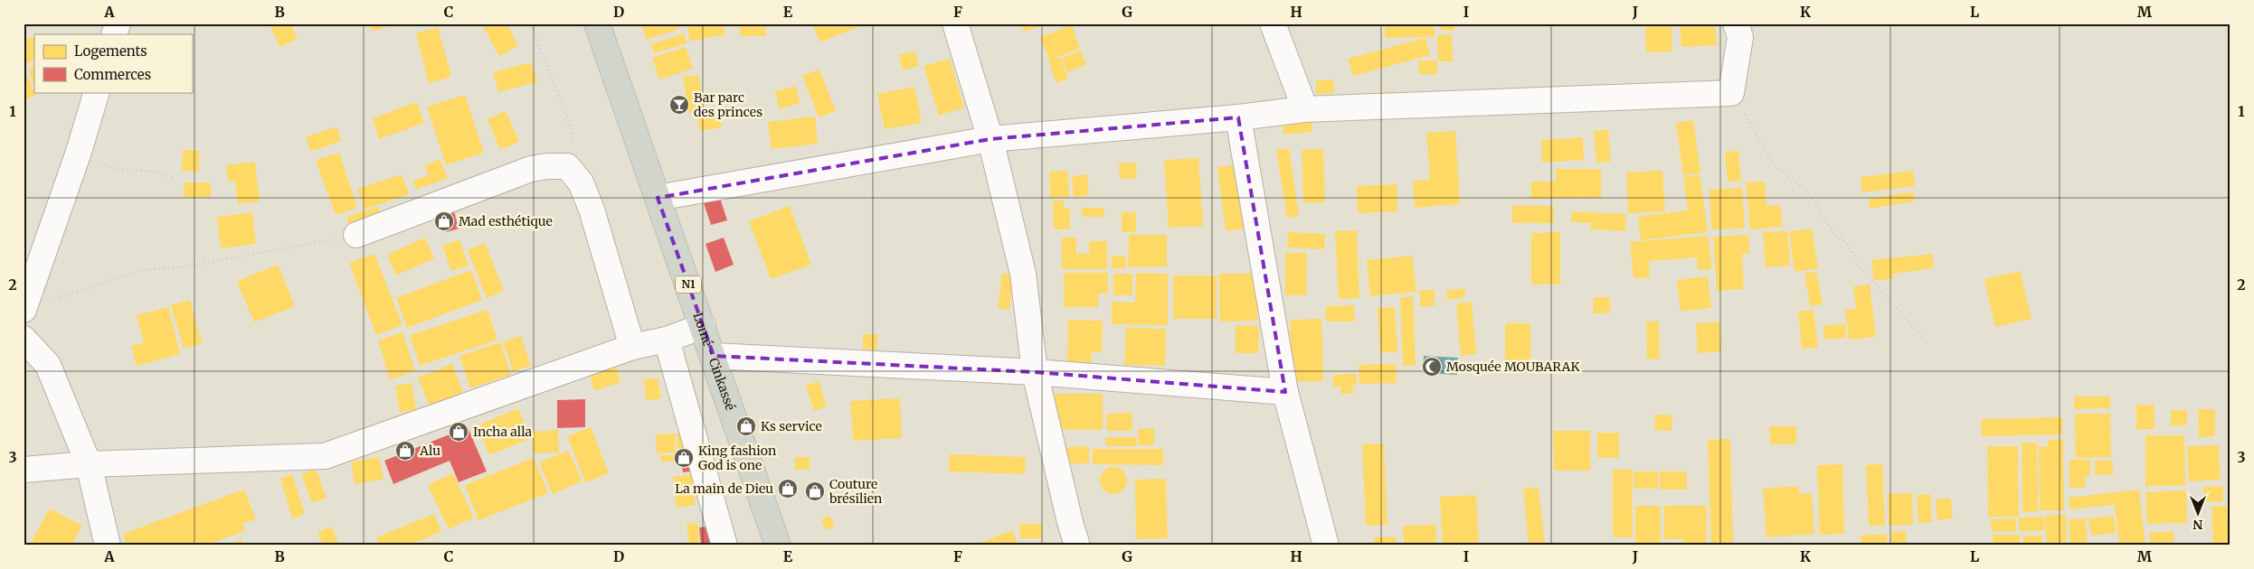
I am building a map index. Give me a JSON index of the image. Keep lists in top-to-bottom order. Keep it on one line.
{"streets":{"highway":["N1","Lomé - Cinkassé"]},"places":{"bar":["Bar parc des princes"],"shop":["Mad esthétique","Ks service","Incha alla","Alu","King fashion God is one","La main de Dieu","Couture brésilien"],"mosque":["Mosquée MOUBARAK"]},"legend":["Logements","Commerces"],"north":"bottom","grid":{"columns":["A","B","C","D","E","F","G","H","I","J","K","L","M"],"rows":["1","2","3"]}}
